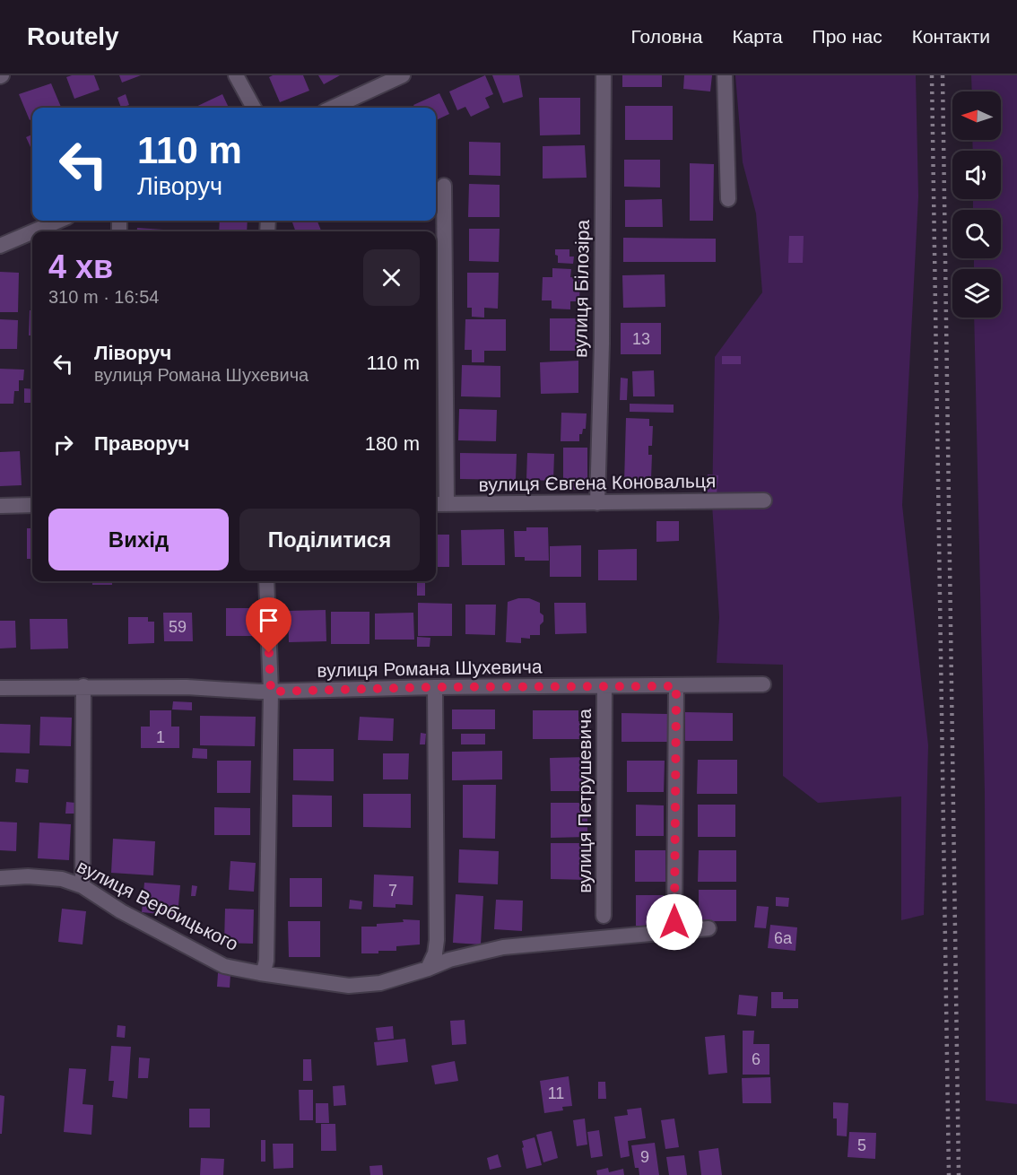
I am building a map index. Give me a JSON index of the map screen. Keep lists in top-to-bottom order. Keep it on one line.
{"streets":{"street":["вулиця Білозіра","вулиця Євгена Коновальця","вулиця Романа Шухевича","вулиця Петрушевича","вулиця Вербицького"]},"crossings":[["вулиця Білозіра","вулиця Євгена Коновальця"],["вулиця Романа Шухевича","вулиця Петрушевича"]],"house_numbers":["13","59","1","7","6а","6","11","5","9"],"north":"left","page":{"header":"Routely","nav":["Головна","Карта","Про нас","Контакти"],"turn":["110 m","Ліворуч"],"heading":["4 хв","310 m · 16:54"],"list":[{"name":"Ліворуч","note":"вулиця Романа Шухевича","value":"110 m"},{"name":"Праворуч","value":"180 m"}],"buttons":["Вихід","Поділитися"]}}
